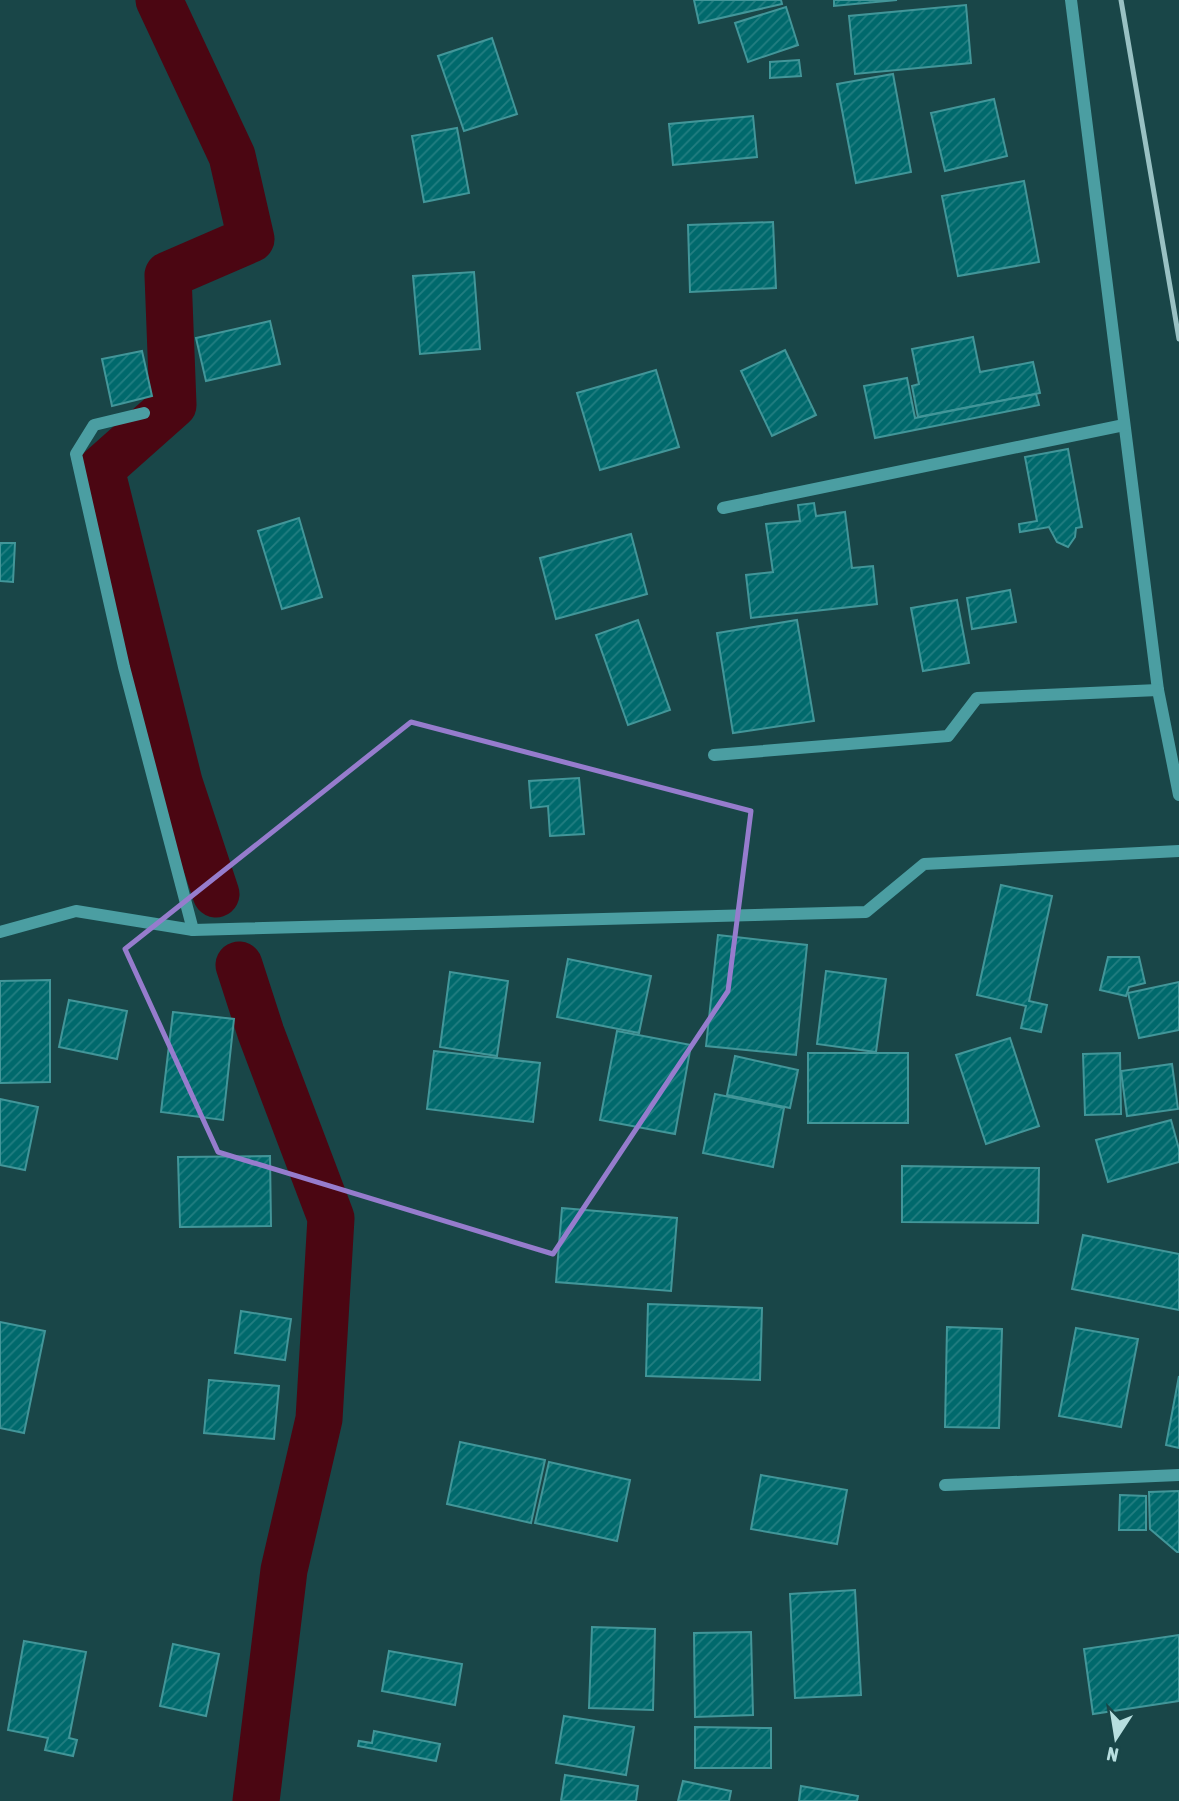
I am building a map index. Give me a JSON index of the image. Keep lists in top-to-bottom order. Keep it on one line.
{"north":"bottom"}
